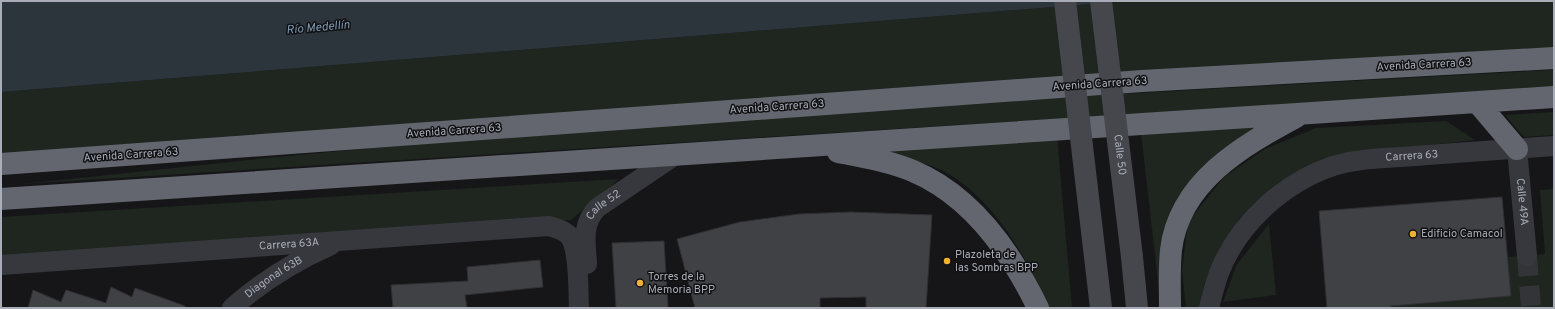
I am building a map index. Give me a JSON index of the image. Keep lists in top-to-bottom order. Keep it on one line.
{"streets":{"highway":["Avenida Carrera 63"],"main road":["Calle 50"],"street":["Carrera 63","Calle 49A","Calle 52","Carrera 63A","Diagonal 63B"]},"crossings":[["Carrera 63","Calle 49A"],["Carrera 63A","Diagonal 63B"]],"water":["Río Medellín"],"places":["Edificio Camacol","Plazoleta de las Sombras BPP","Torres de la Memoria BPP"]}
